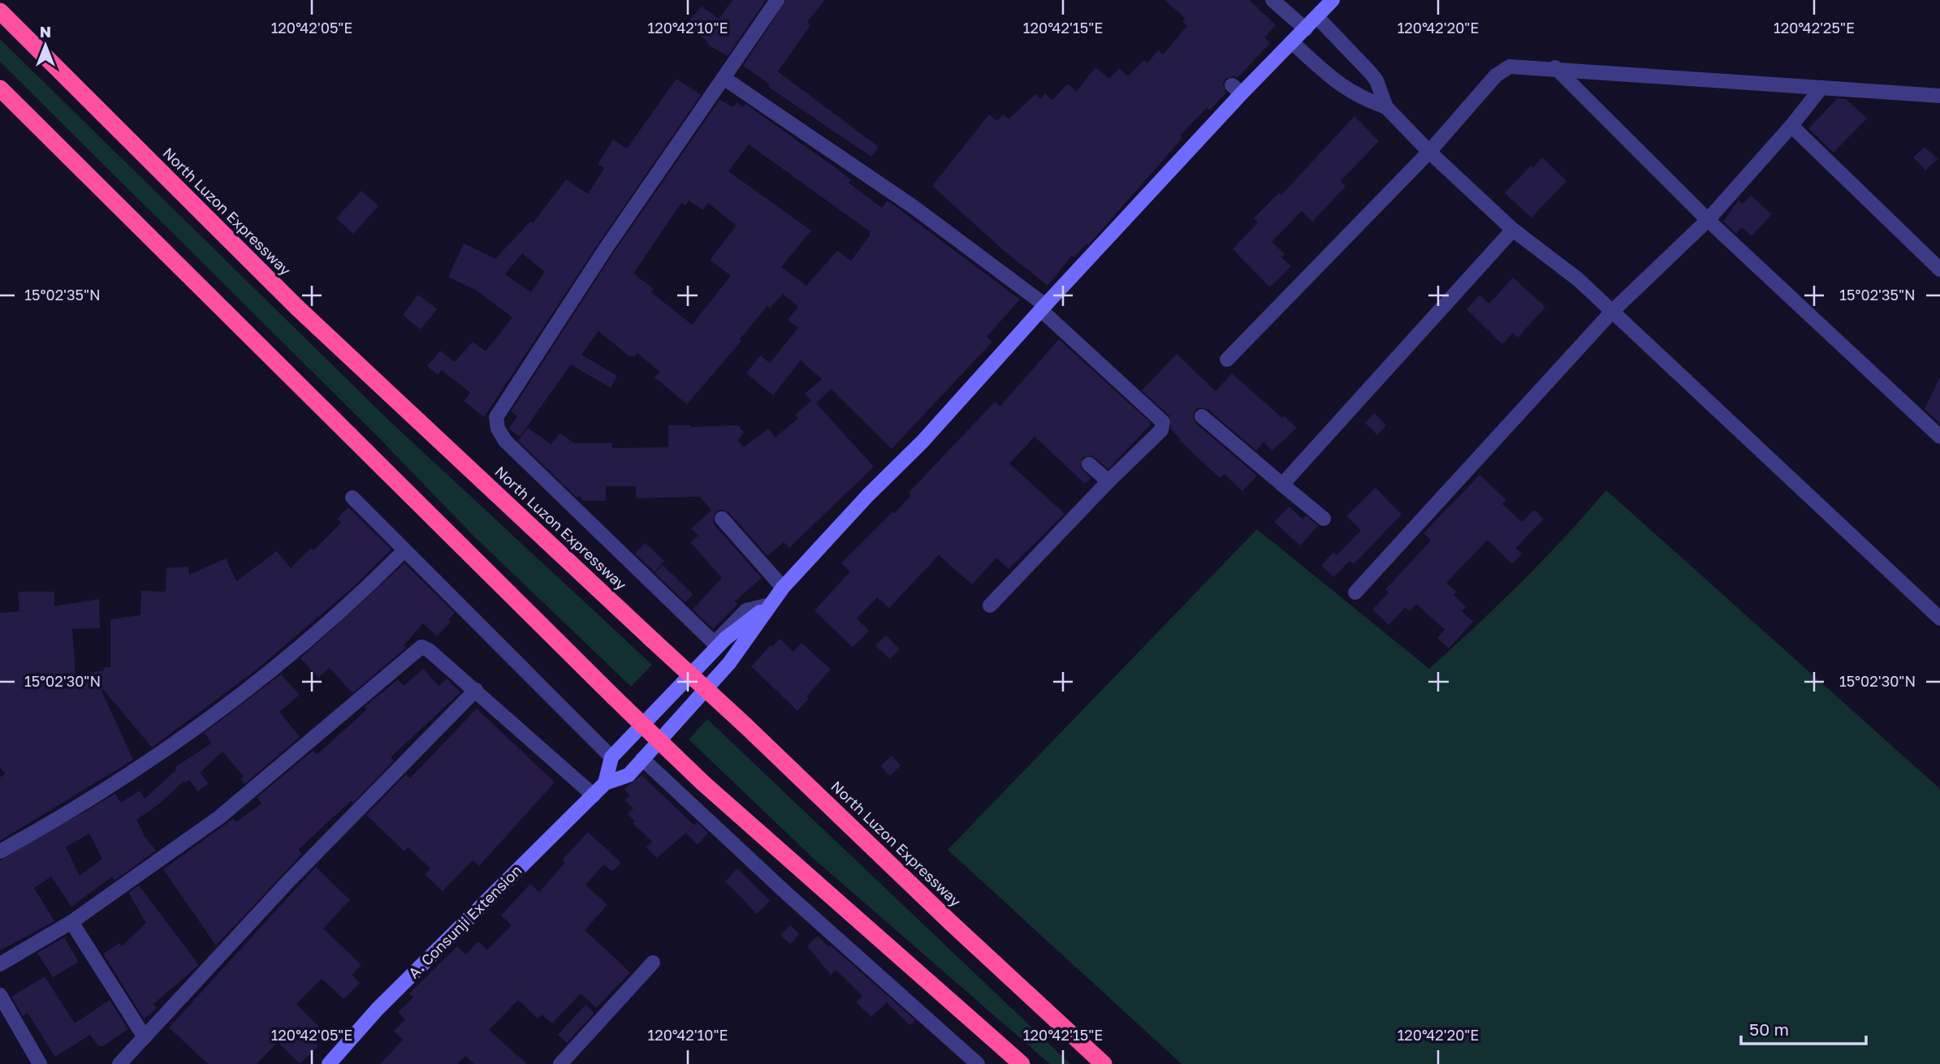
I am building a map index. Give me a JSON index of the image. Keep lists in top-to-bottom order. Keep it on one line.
{"streets":{"highway":["North Luzon Expressway"],"main road":["A. Consunji Extension"]},"scale_bar":"50 m","north":"top","coordinates":["120°42'05\"E","120°42'10\"E","120°42'15\"E","120°42'20\"E","120°42'25\"E","15°02'35\"N","15°02'30\"N"]}
